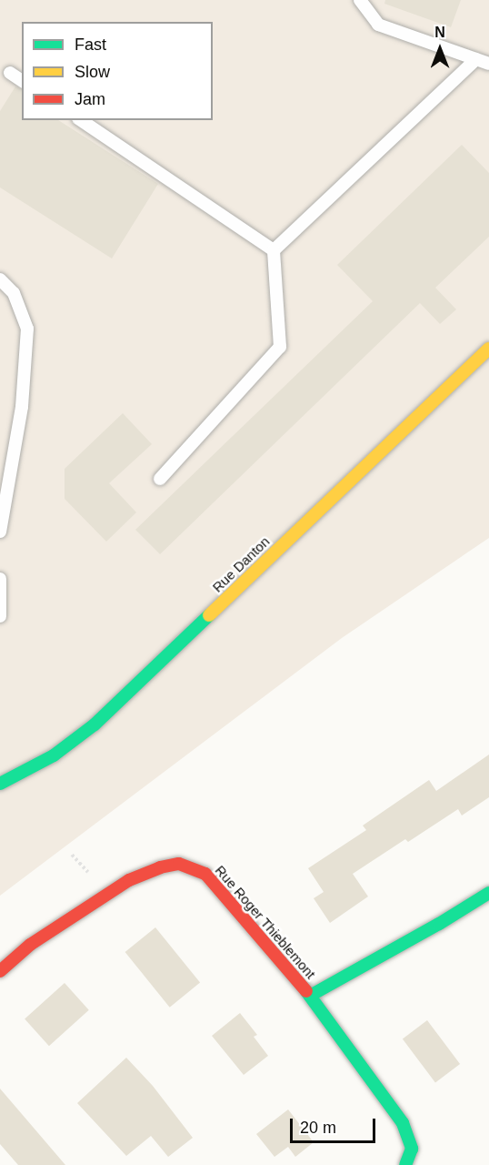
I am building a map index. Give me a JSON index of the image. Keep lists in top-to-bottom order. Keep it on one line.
{"streets":{"street":["Rue Danton","Rue Roger Thieblemont"]},"legend":["Fast","Slow","Jam"],"scale_bar":"20 m","north":"top"}
